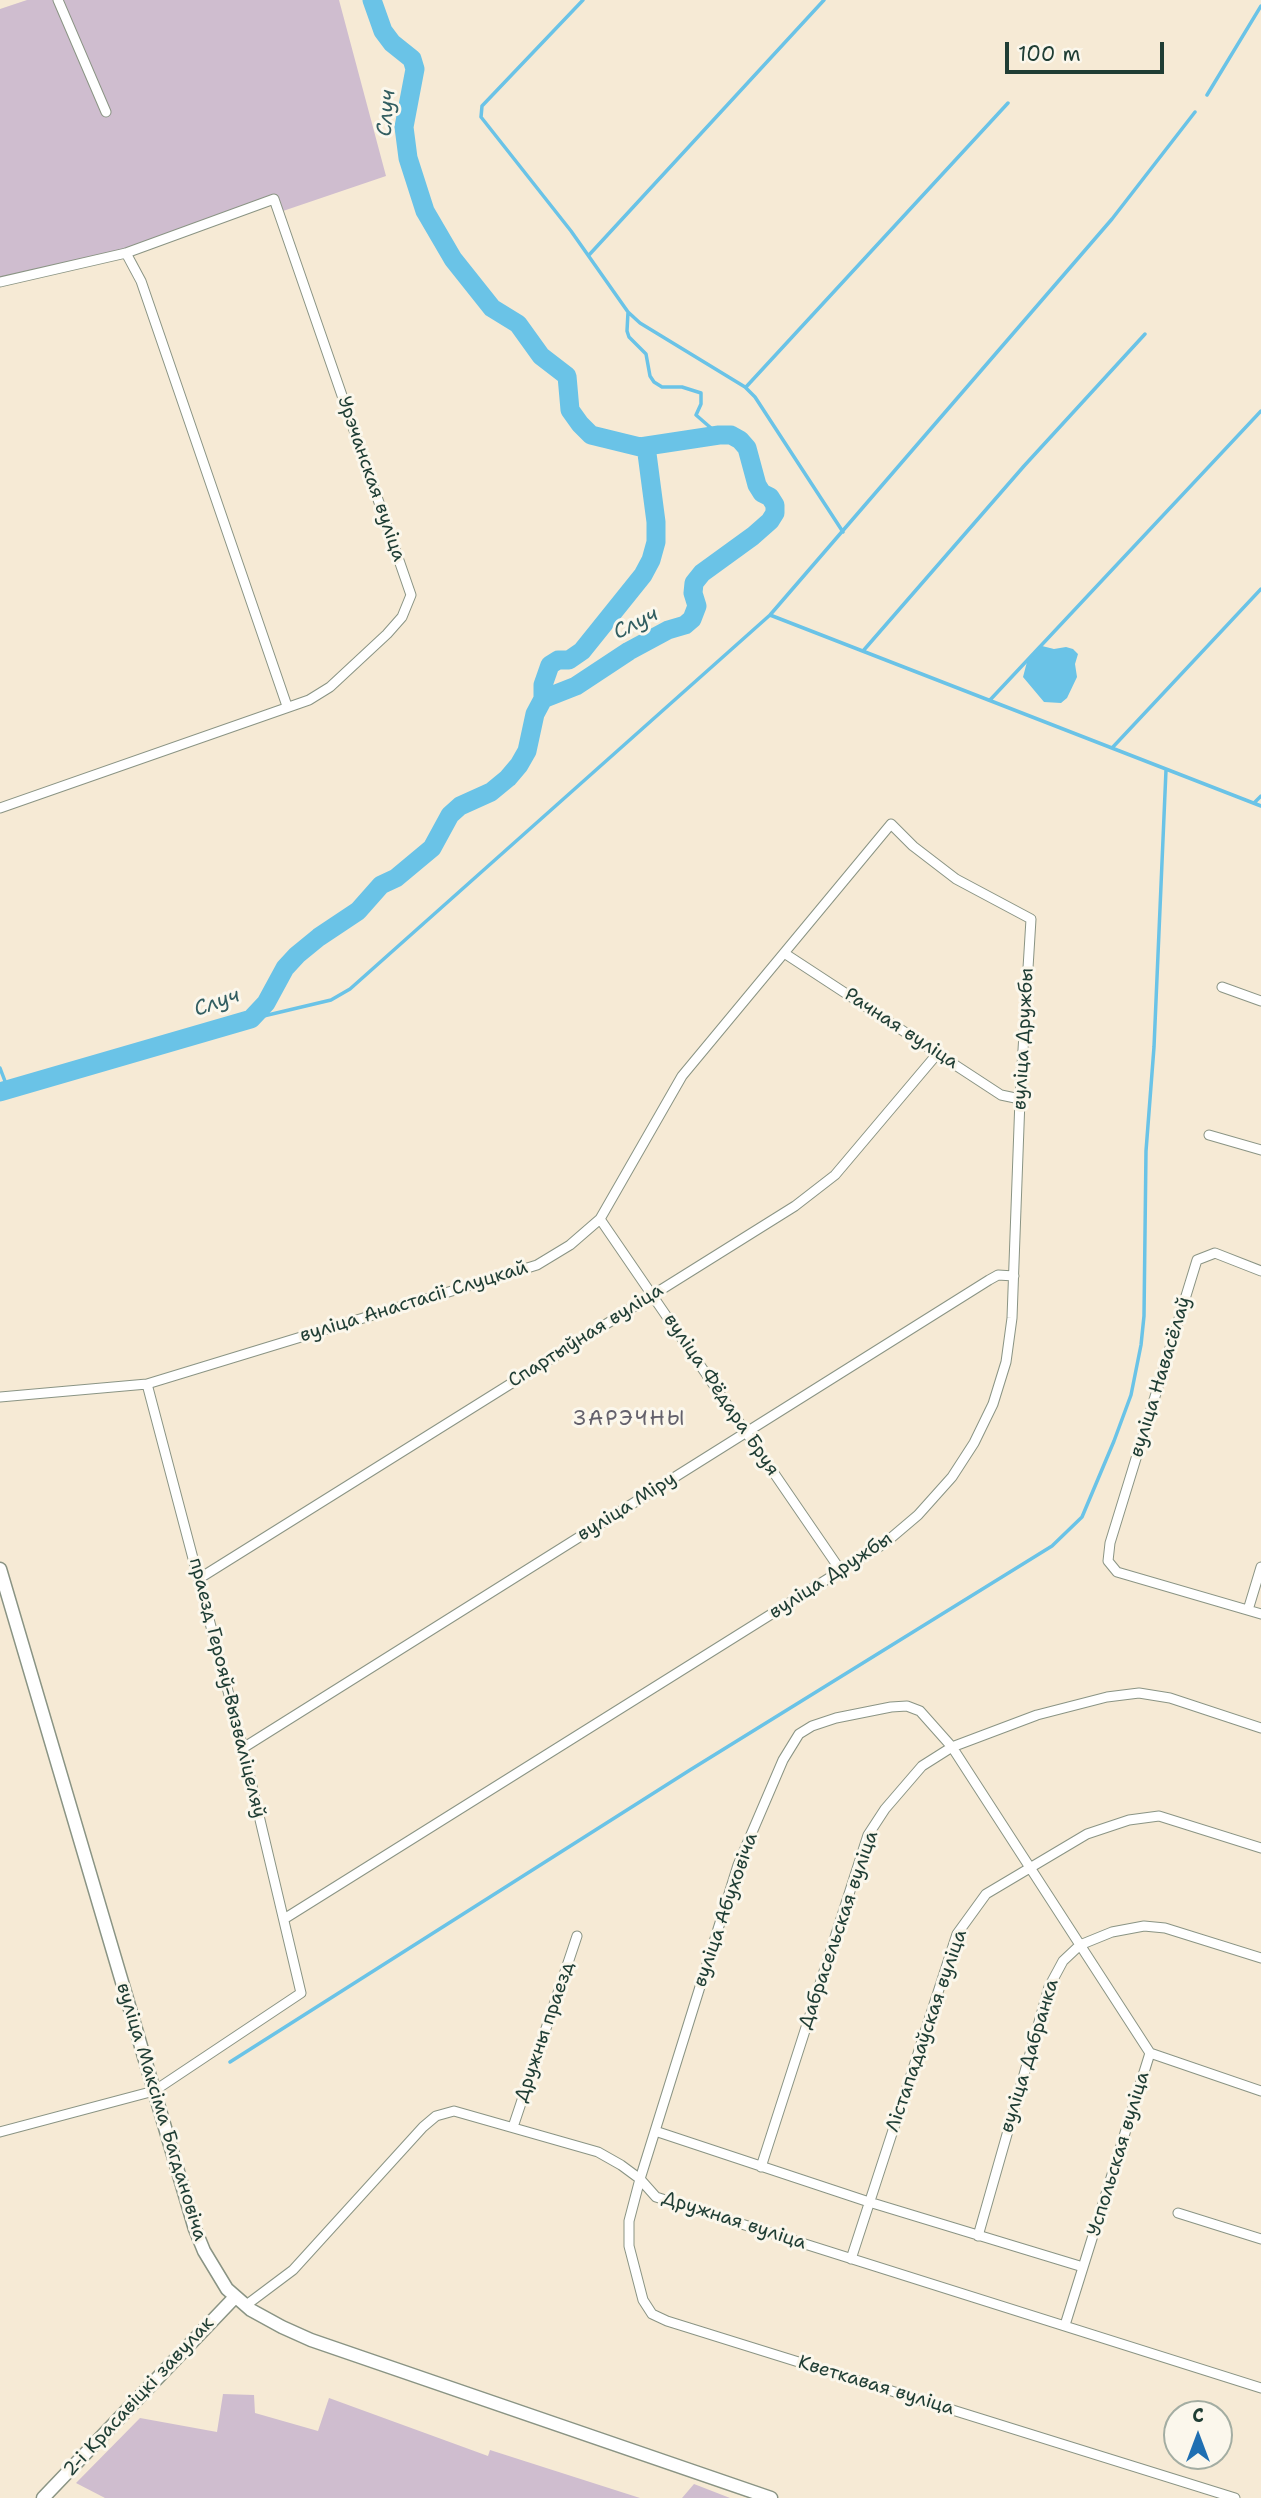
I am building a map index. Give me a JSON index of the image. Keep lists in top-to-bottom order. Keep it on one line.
{"streets":{"main road":["вуліца Максіма Багдановіча","2-і Красавіцкі завулак"],"street":["Урэчанская вуліца","Рачная вуліца","вуліца Дружбы","вуліца Анастасіі Слуцкай","Спартыўная вуліца","вуліца Навасёлаў","вуліца Фёдара Бруя","вуліца Міру","праезд Герояў-Вызваліцеляў","вуліца Абуховіча","Дабрасельская вуліца","Лістападаўская вуліца","Дружны праезд","вуліца Дабранка","Успольская вуліца","Дружная вуліца","Кветкавая вуліца"]},"crossings":[["Рачная вуліца","вуліца Дружбы"],["Рачная вуліца","вуліца Анастасіі Слуцкай"],["Рачная вуліца","Спартыўная вуліца"],["вуліца Дружбы","вуліца Анастасіі Слуцкай"],["вуліца Дружбы","вуліца Фёдара Бруя"],["вуліца Дружбы","вуліца Міру"],["вуліца Дружбы","праезд Герояў-Вызваліцеляў"],["вуліца Анастасіі Слуцкай","вуліца Фёдара Бруя"],["вуліца Анастасіі Слуцкай","праезд Герояў-Вызваліцеляў"],["Спартыўная вуліца","вуліца Фёдара Бруя"],["Спартыўная вуліца","праезд Герояў-Вызваліцеляў"],["вуліца Фёдара Бруя","вуліца Міру"],["вуліца Міру","праезд Герояў-Вызваліцеляў"],["праезд Герояў-Вызваліцеляў","вуліца Максіма Багдановіча"],["вуліца Абуховіча","Дабрасельская вуліца"],["вуліца Абуховіча","Дружная вуліца"],["вуліца Абуховіча","Кветкавая вуліца"],["Лістападаўская вуліца","Дружная вуліца"],["Дружны праезд","Дружная вуліца"],["вуліца Максіма Багдановіча","Дружная вуліца"],["вуліца Максіма Багдановіча","2-і Красавіцкі завулак"],["Успольская вуліца","Дружная вуліца"],["Дружная вуліца","Кветкавая вуліца"],["Дружная вуліца","2-і Красавіцкі завулак"]],"districts":["ЗАРЭЧНЫ"],"water":["Случ"],"scale_bar":"100 m","north":"top"}
